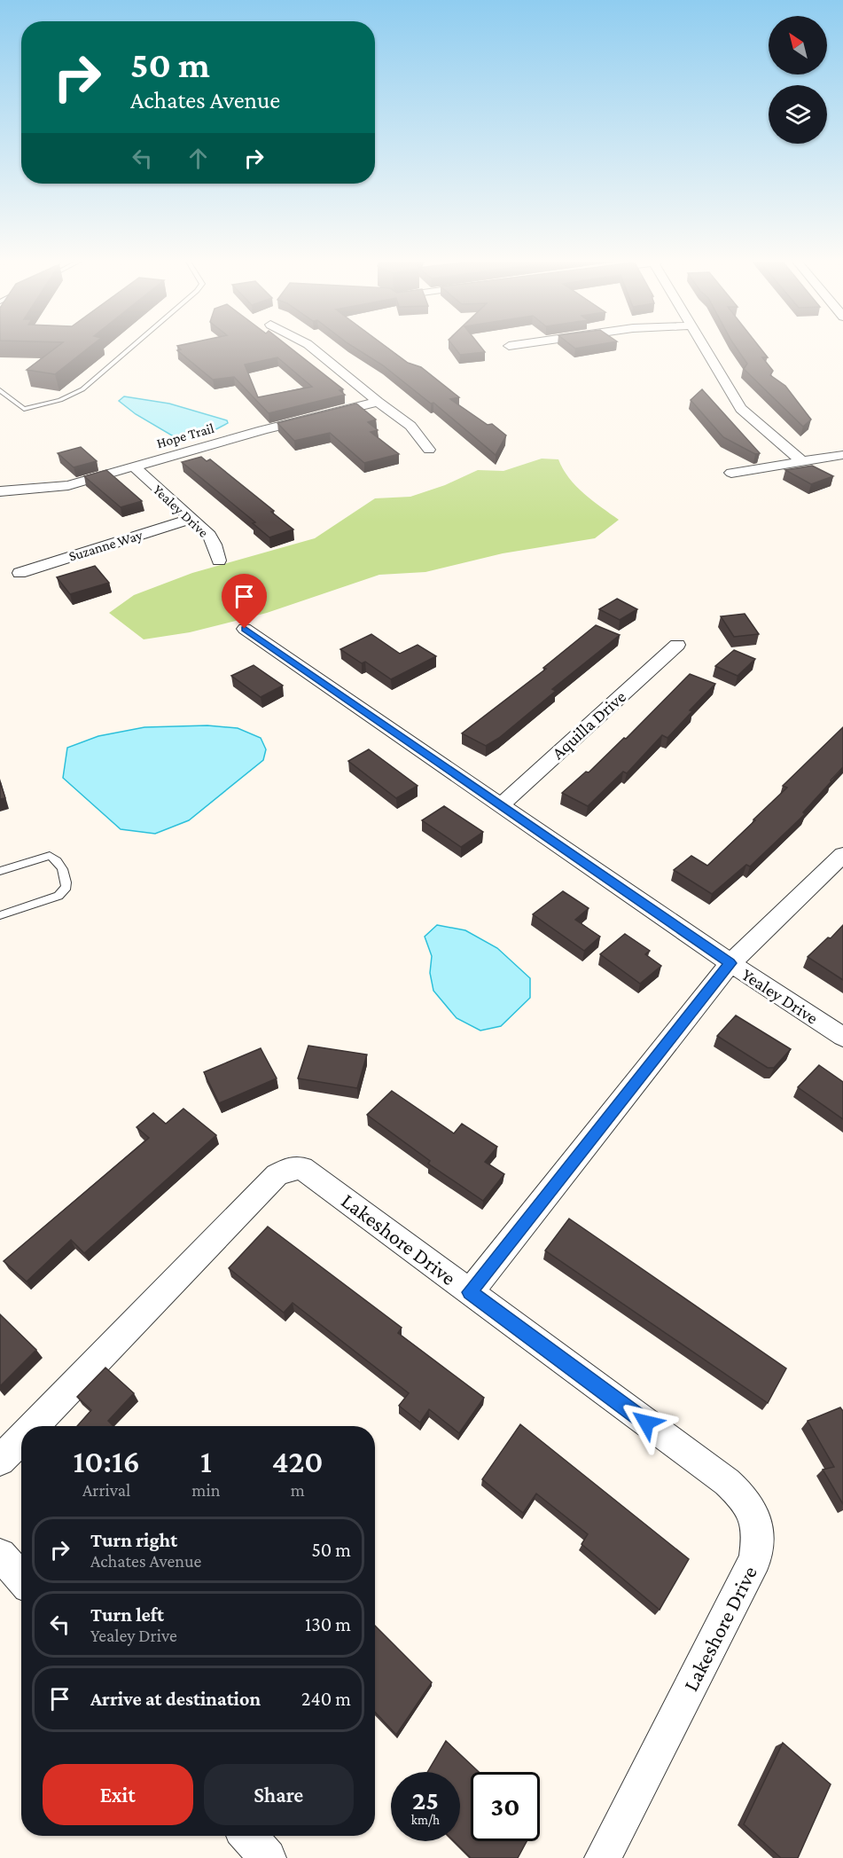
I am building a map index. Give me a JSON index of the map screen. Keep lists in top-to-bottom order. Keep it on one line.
{"streets":{"street":["Hope Trail","Yealey Drive","Suzanne Way","Aquilla Drive","Lakeshore Drive"]},"crossings":[["Hope Trail","Yealey Drive"],["Yealey Drive","Suzanne Way"],["Yealey Drive","Aquilla Drive"]],"north":"top left","page":{"turn":["50 m","Achates Avenue"],"eta":["10:16","Arrival","1","min","420","m"],"list":[{"name":"Turn right","note":"Achates Avenue","value":"50 m"},{"name":"Turn left","note":"Yealey Drive","value":"130 m"},{"name":"Arrive at destination","value":"240 m"}],"buttons":["Exit","Share"],"speed":"25 km/h","limit":"30"}}
